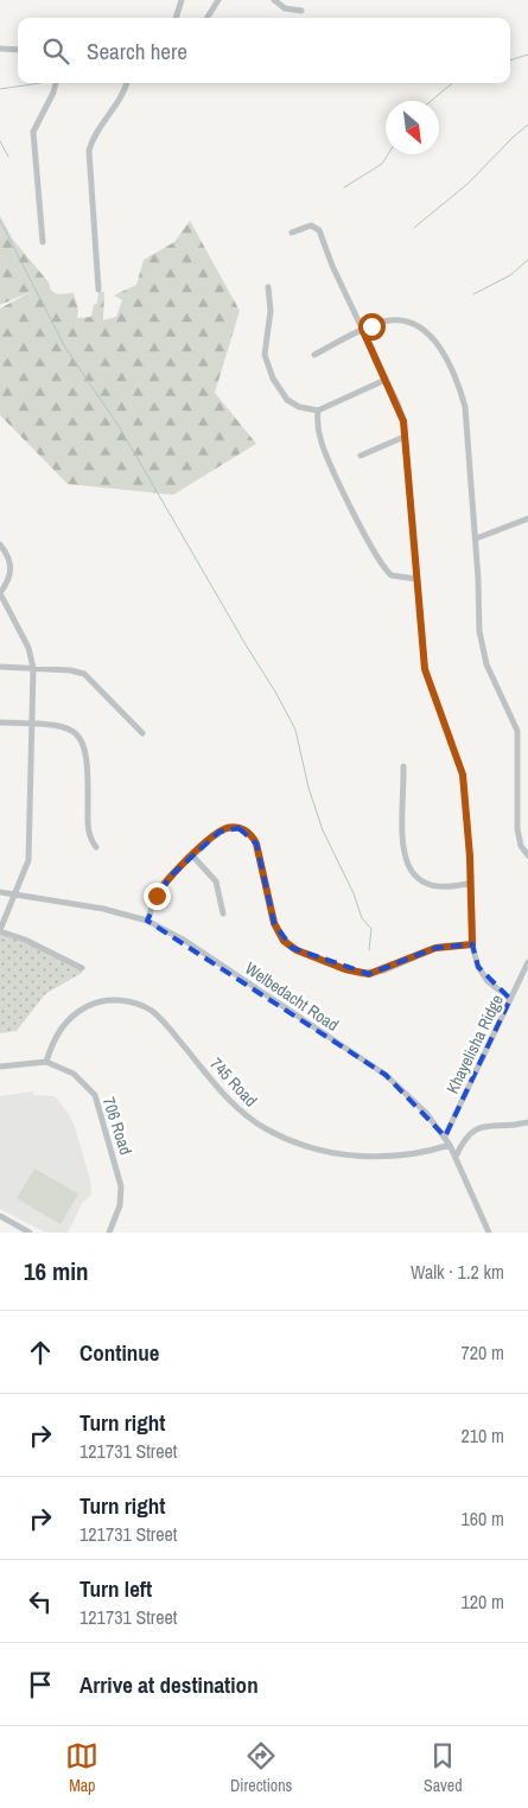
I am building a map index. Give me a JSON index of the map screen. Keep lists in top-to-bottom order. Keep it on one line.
{"streets":{"street":["Welbedacht Road","Khayelisha Ridge","745 Road","706 Road"]},"crossings":[["Welbedacht Road","Khayelisha Ridge"],["Welbedacht Road","745 Road"],["745 Road","706 Road"]],"north":"bottom right","page":{"search":"Search here","heading":["16 min","Walk · 1.2 km"],"list":[["Continue","720 m"],["Turn right","121731 Street","210 m"],["Turn right","121731 Street","160 m"],["Turn left","121731 Street","120 m"],"Arrive at destination"],"nav":["Map","Directions","Saved"]}}
